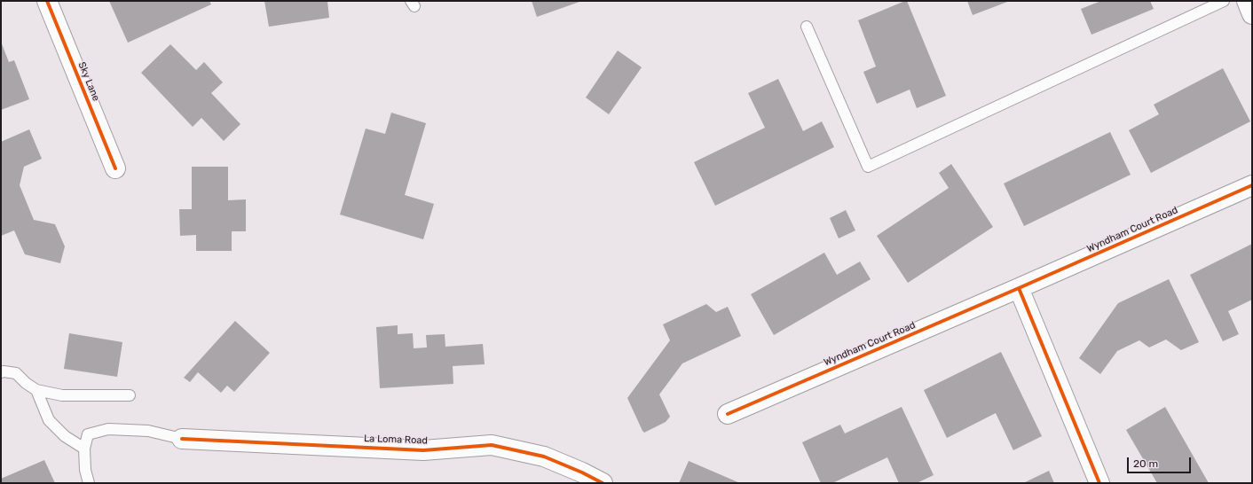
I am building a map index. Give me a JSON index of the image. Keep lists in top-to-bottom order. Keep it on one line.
{"streets":{"street":["Sky Lane","Wyndham Court Road","La Loma Road"]},"scale_bar":"20 m"}
